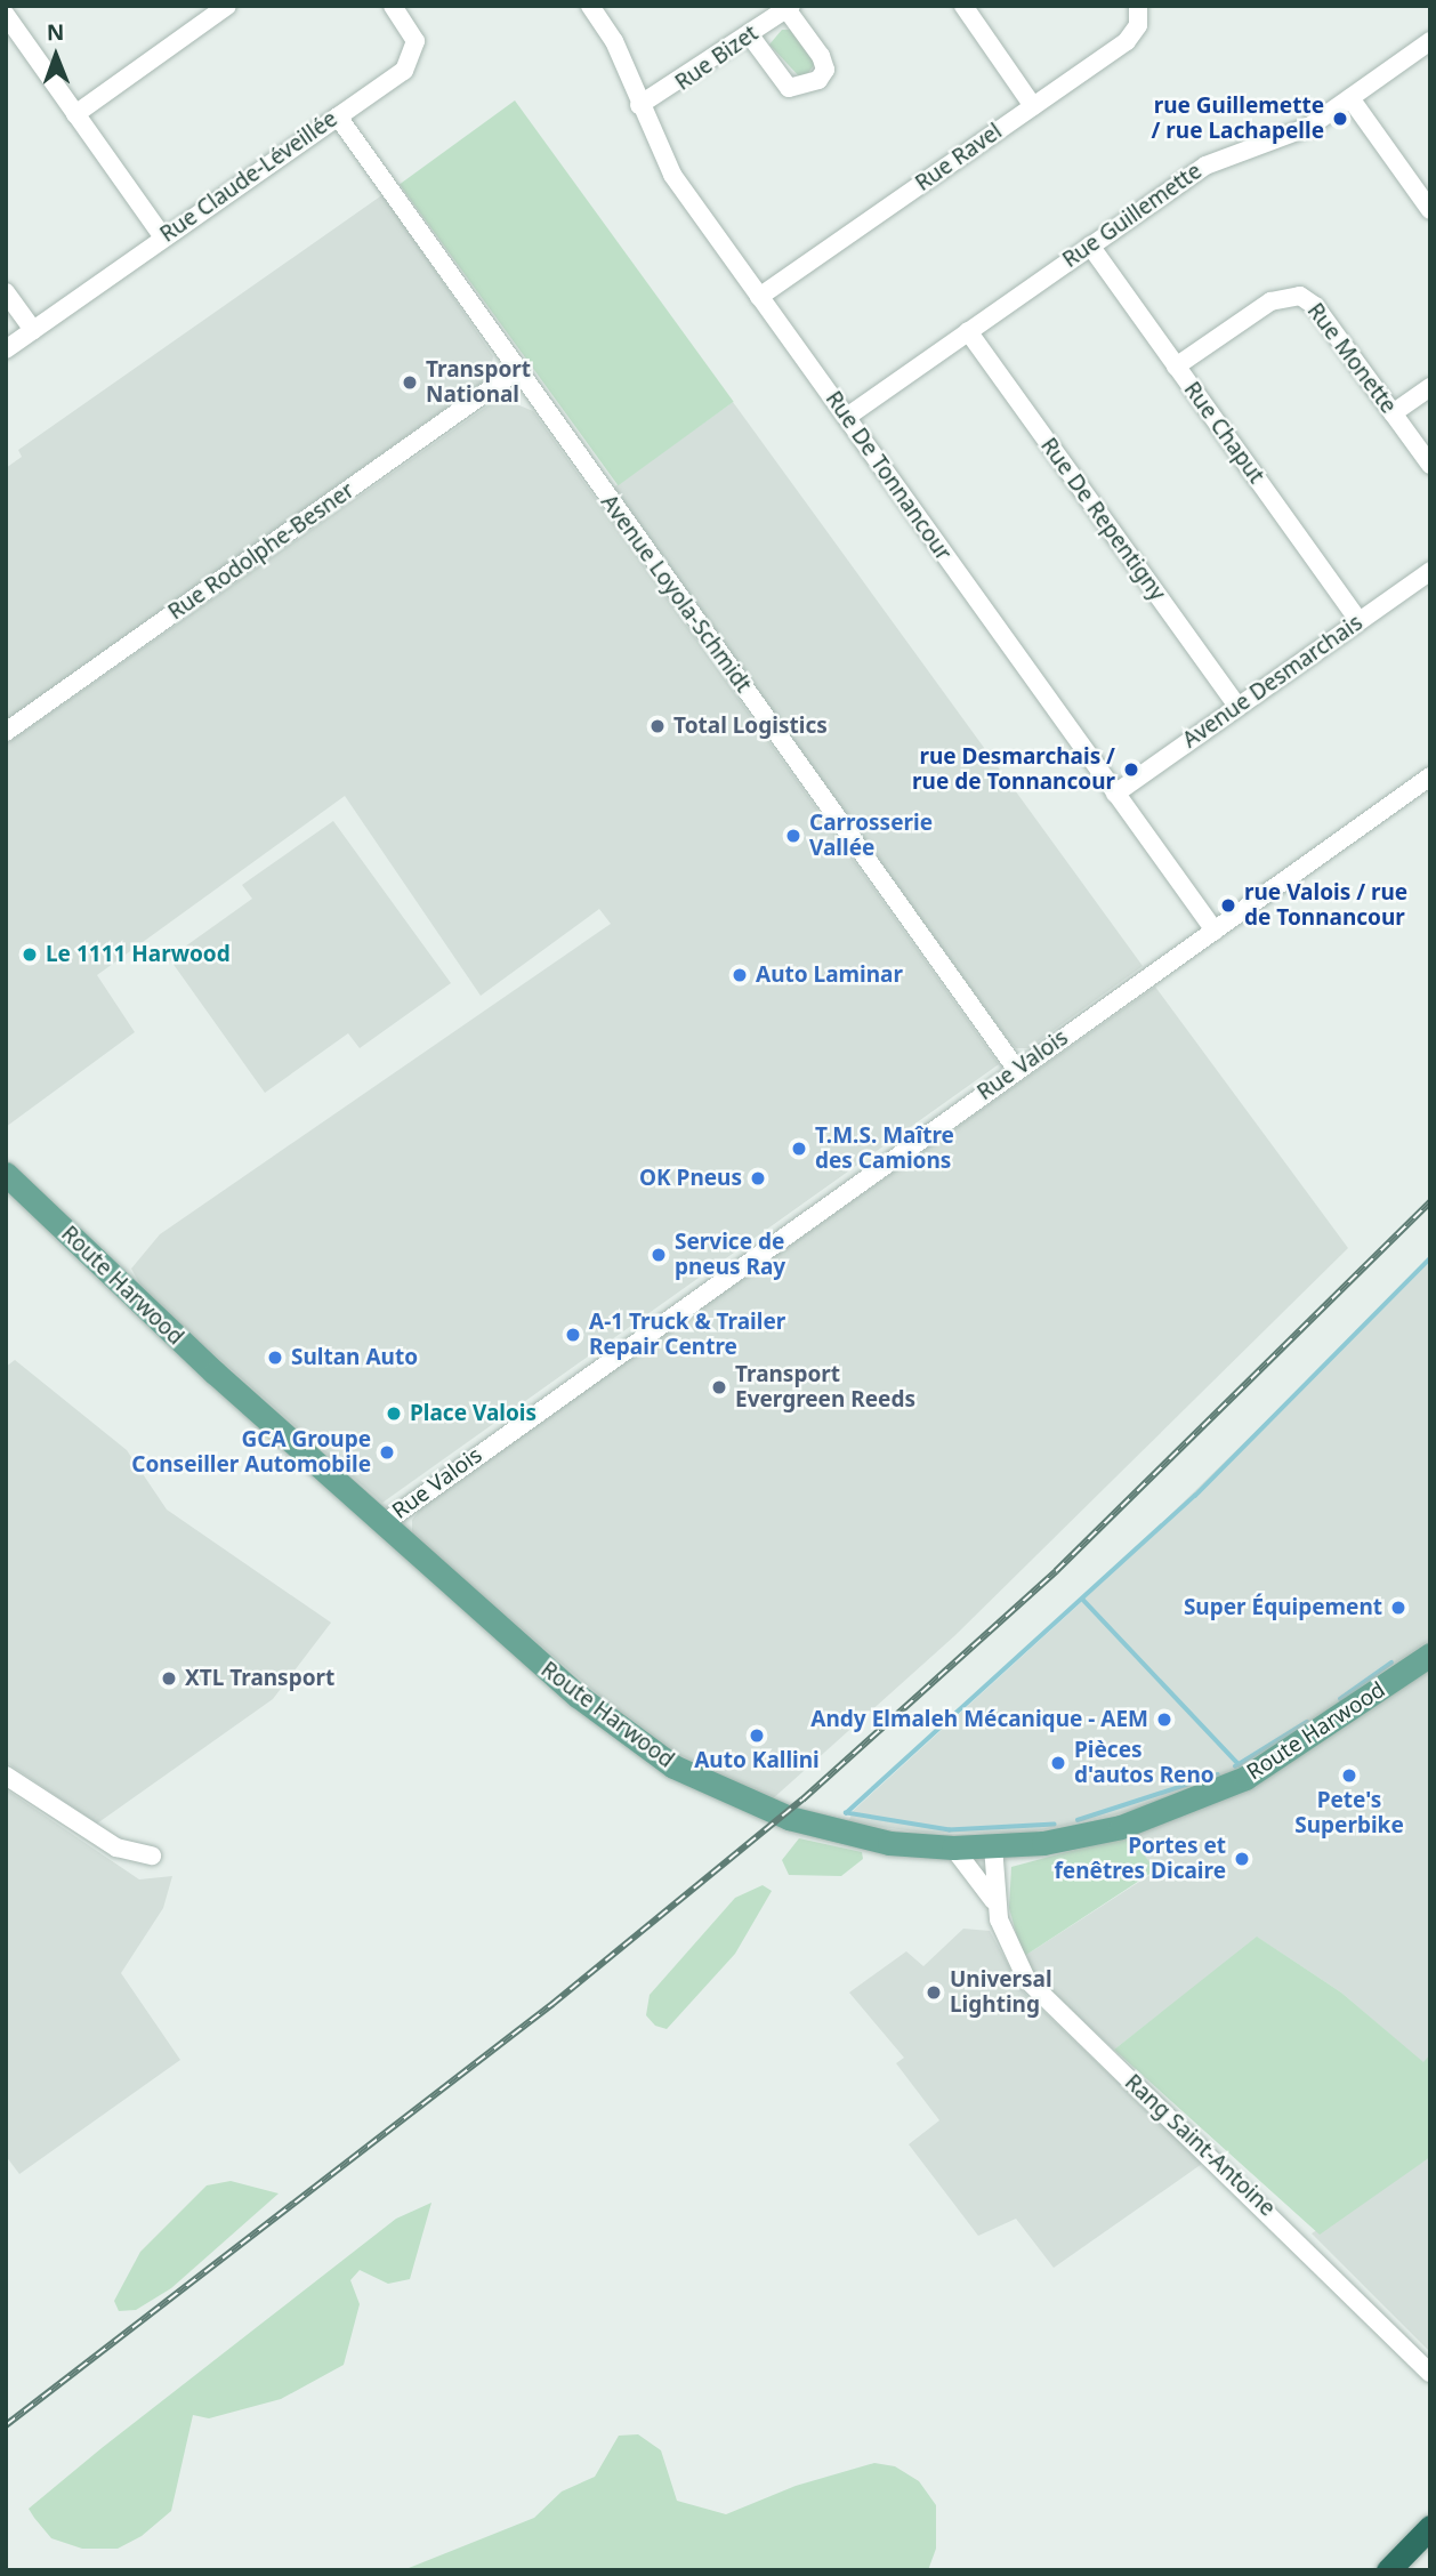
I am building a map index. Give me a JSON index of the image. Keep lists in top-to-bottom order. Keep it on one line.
{"streets":{"main road":["Route Harwood"],"street":["Rue Bizet","Rue Ravel","Rue Claude-Léveillée","Rue Guillemette","Rue Monette","Rue Chaput","Rue De Tonnancour","Rue De Repentigny","Rue Rodolphe-Besner","Avenue Loyola-Schmidt","Avenue Desmarchais","Rue Valois","Rang Saint-Antoine"]},"crossings":[["Rue Bizet","Rue De Tonnancour"],["Rue Ravel","Rue De Tonnancour"],["Rue Claude-Léveillée","Avenue Loyola-Schmidt"],["Rue Guillemette","Rue Chaput"],["Rue Guillemette","Rue De Tonnancour"],["Rue Guillemette","Rue De Repentigny"],["Rue Monette","Rue Chaput"],["Rue Chaput","Avenue Desmarchais"],["Rue De Tonnancour","Avenue Desmarchais"],["Rue De Tonnancour","Rue Valois"],["Rue De Repentigny","Avenue Desmarchais"],["Rue Rodolphe-Besner","Avenue Loyola-Schmidt"],["Avenue Loyola-Schmidt","Rue Valois"],["Rue Valois","Route Harwood"],["Route Harwood","Rang Saint-Antoine"]],"places":["rue Guillemette / rue Lachapelle","Transport National","Total Logistics","rue Desmarchais / rue de Tonnancour","Carrosserie Vallée","rue Valois / rue de Tonnancour","Le 1111 Harwood","Auto Laminar","T.M.S. Maître des Camions","OK Pneus","Service de pneus Ray","A-1 Truck & Trailer Repair Centre","Sultan Auto","Transport Evergreen Reeds","Place Valois","GCA Groupe Conseiller Automobile","Super Équipement","XTL Transport","Andy Elmaleh Mécanique - AEM","Auto Kallini","Pièces d'autos Reno","Pete's Superbike","Portes et fenêtres Dicaire","Universal Lighting"],"north":"top"}
